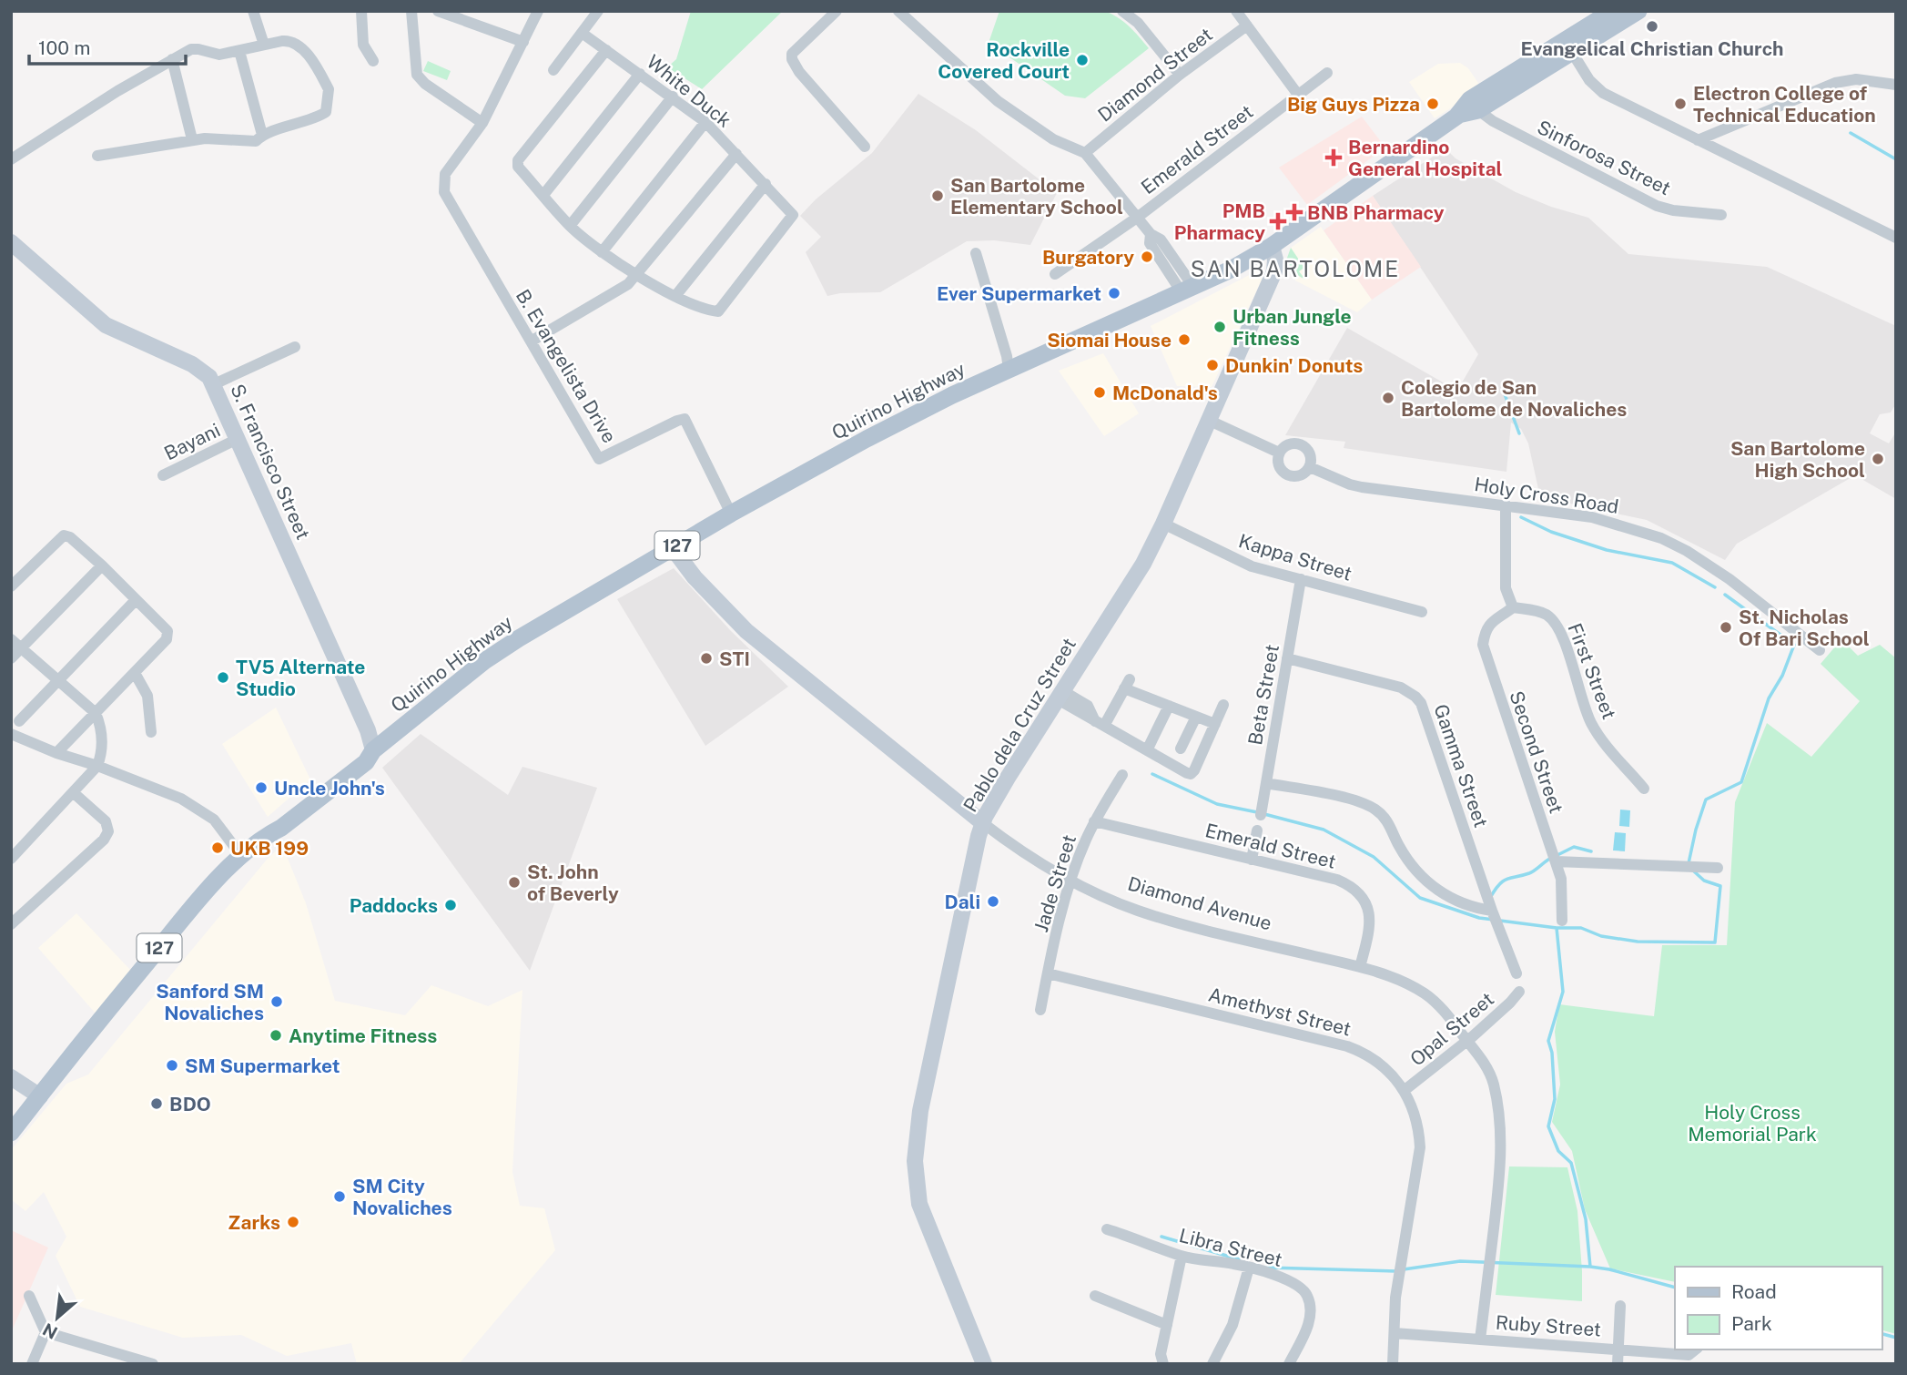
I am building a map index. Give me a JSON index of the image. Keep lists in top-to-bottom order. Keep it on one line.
{"streets":{"main road":["Quirino Highway","127"],"street":["Diamond Street","White Duck","Emerald Street","Sinforosa Street","B. Evangelista Drive","Bayani","S. Francisco Street","Holy Cross Road","Kappa Street","First Street","Beta Street","Pablo dela Cruz Street","Second Street","Gamma Street","Jade Street","Diamond Avenue","Amethyst Street","Opal Street","Libra Street","Ruby Street"]},"crossings":[["Emerald Street","Jade Street"],["Emerald Street","Diamond Avenue"],["Sinforosa Street","Quirino Highway"],["B. Evangelista Drive","Quirino Highway"],["Quirino Highway","S. Francisco Street"],["Quirino Highway","Pablo dela Cruz Street"],["Quirino Highway","Diamond Avenue"],["Bayani","S. Francisco Street"],["Kappa Street","Beta Street"],["Kappa Street","Pablo dela Cruz Street"],["First Street","Second Street"],["Beta Street","Gamma Street"],["Pablo dela Cruz Street","Diamond Avenue"],["Jade Street","Diamond Avenue"],["Jade Street","Amethyst Street"],["Diamond Avenue","Opal Street"],["Diamond Avenue","Ruby Street"],["Amethyst Street","Opal Street"],["Amethyst Street","Ruby Street"]],"districts":["SAN BARTOLOME"],"parks":["Holy Cross Memorial Park"],"places":{"other":["Evangelical Christian Church","Rockville Covered Court","Big Guys Pizza","Electron College of Technical Education","San Bartolome Elementary School","Burgatory","Ever Supermarket","Urban Jungle Fitness","Siomai House","Dunkin' Donuts","McDonald's","Colegio de San Bartolome de Novaliches","San Bartolome High School","St. Nicholas Of Bari School","STI","TV5 Alternate Studio","Uncle John's","UKB 199","St. John of Beverly","Dali","Paddocks","Sanford SM Novaliches","Anytime Fitness","SM Supermarket","BDO","SM City Novaliches","Zarks"],"health":["Bernardino General Hospital","BNB Pharmacy","PMB Pharmacy"]},"legend":["Road","Park"],"scale_bar":"100 m","north":"bottom left"}
